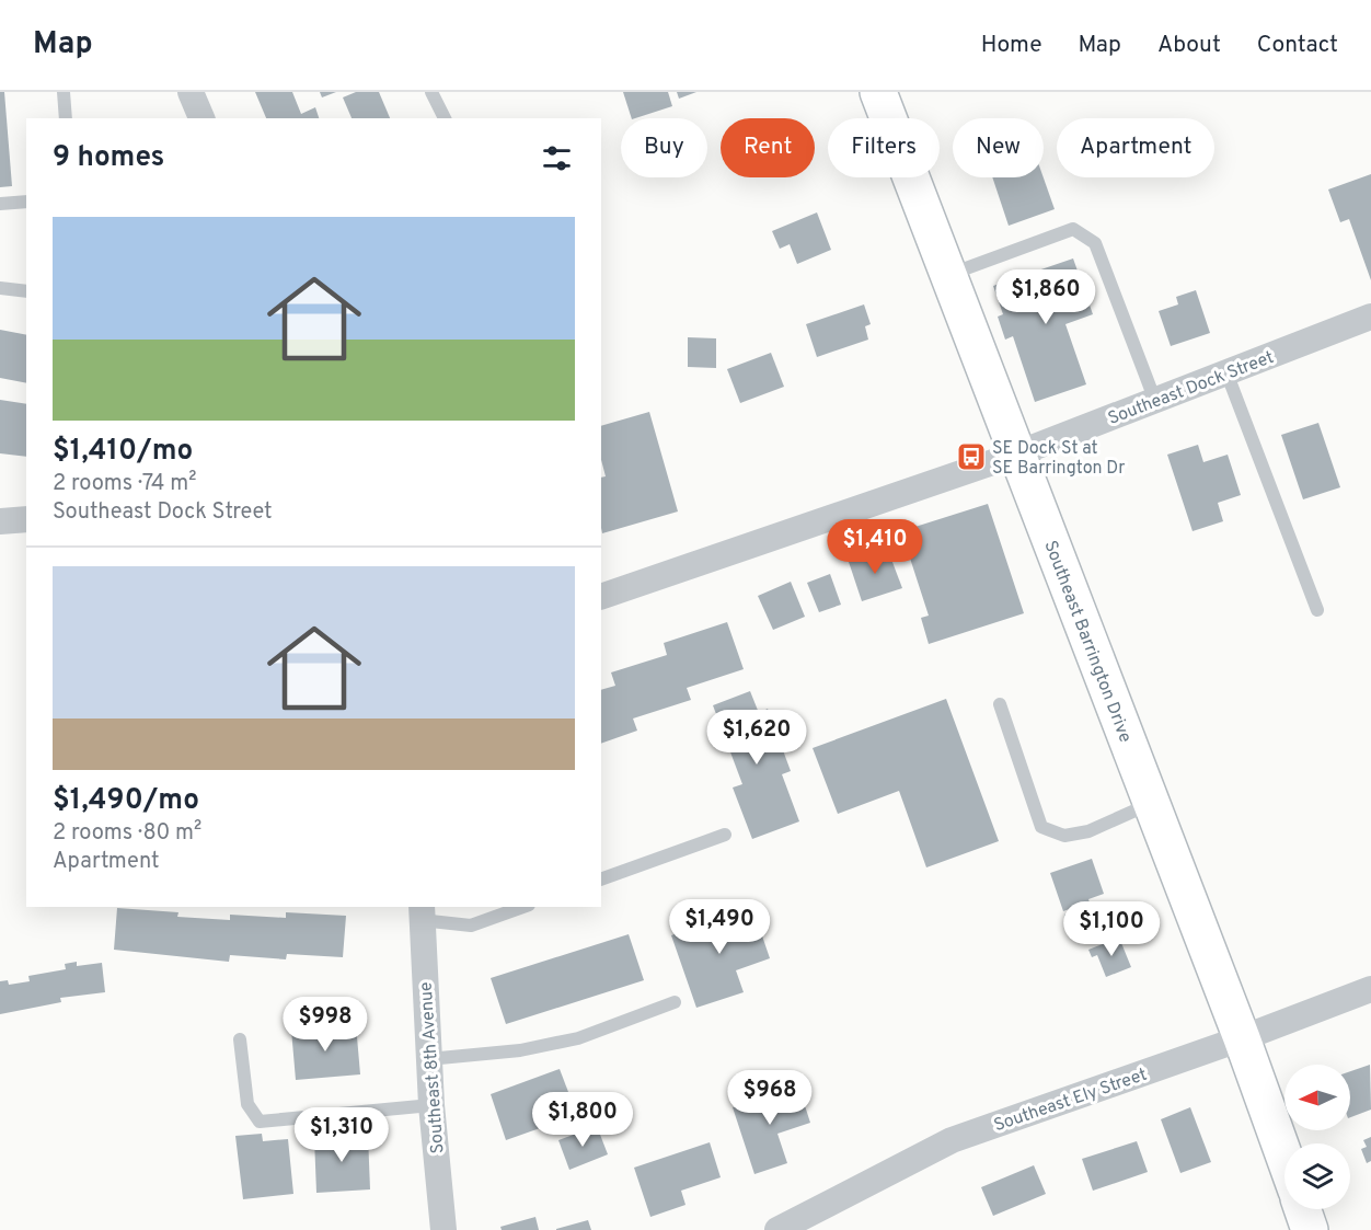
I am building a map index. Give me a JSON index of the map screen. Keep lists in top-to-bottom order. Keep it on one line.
{"streets":{"street":["Southeast Dock Street","Southeast Barrington Drive","Southeast 8th Avenue","Southeast Ely Street"]},"crossings":[["Southeast Dock Street","Southeast Barrington Drive"],["Southeast Barrington Drive","Southeast Ely Street"]],"places":{"bus stop":["SE Dock St at SE Barrington Dr"]},"north":"left","page":{"header":"Map","nav":["Home","Map","About","Contact"],"chip":["Buy","Rent","Filters","New","Apartment"],"heading":"9 homes","list":[{"name":"$1,410/mo","note":"2 rooms · 74 m² · Southeast Dock Street"},{"name":"$1,490/mo","note":"2 rooms · 80 m² · Apartment"}],"price":["$1,860","$1,410","$1,620","$1,490","$1,100","$998","$968","$1,800","$1,310"]}}
